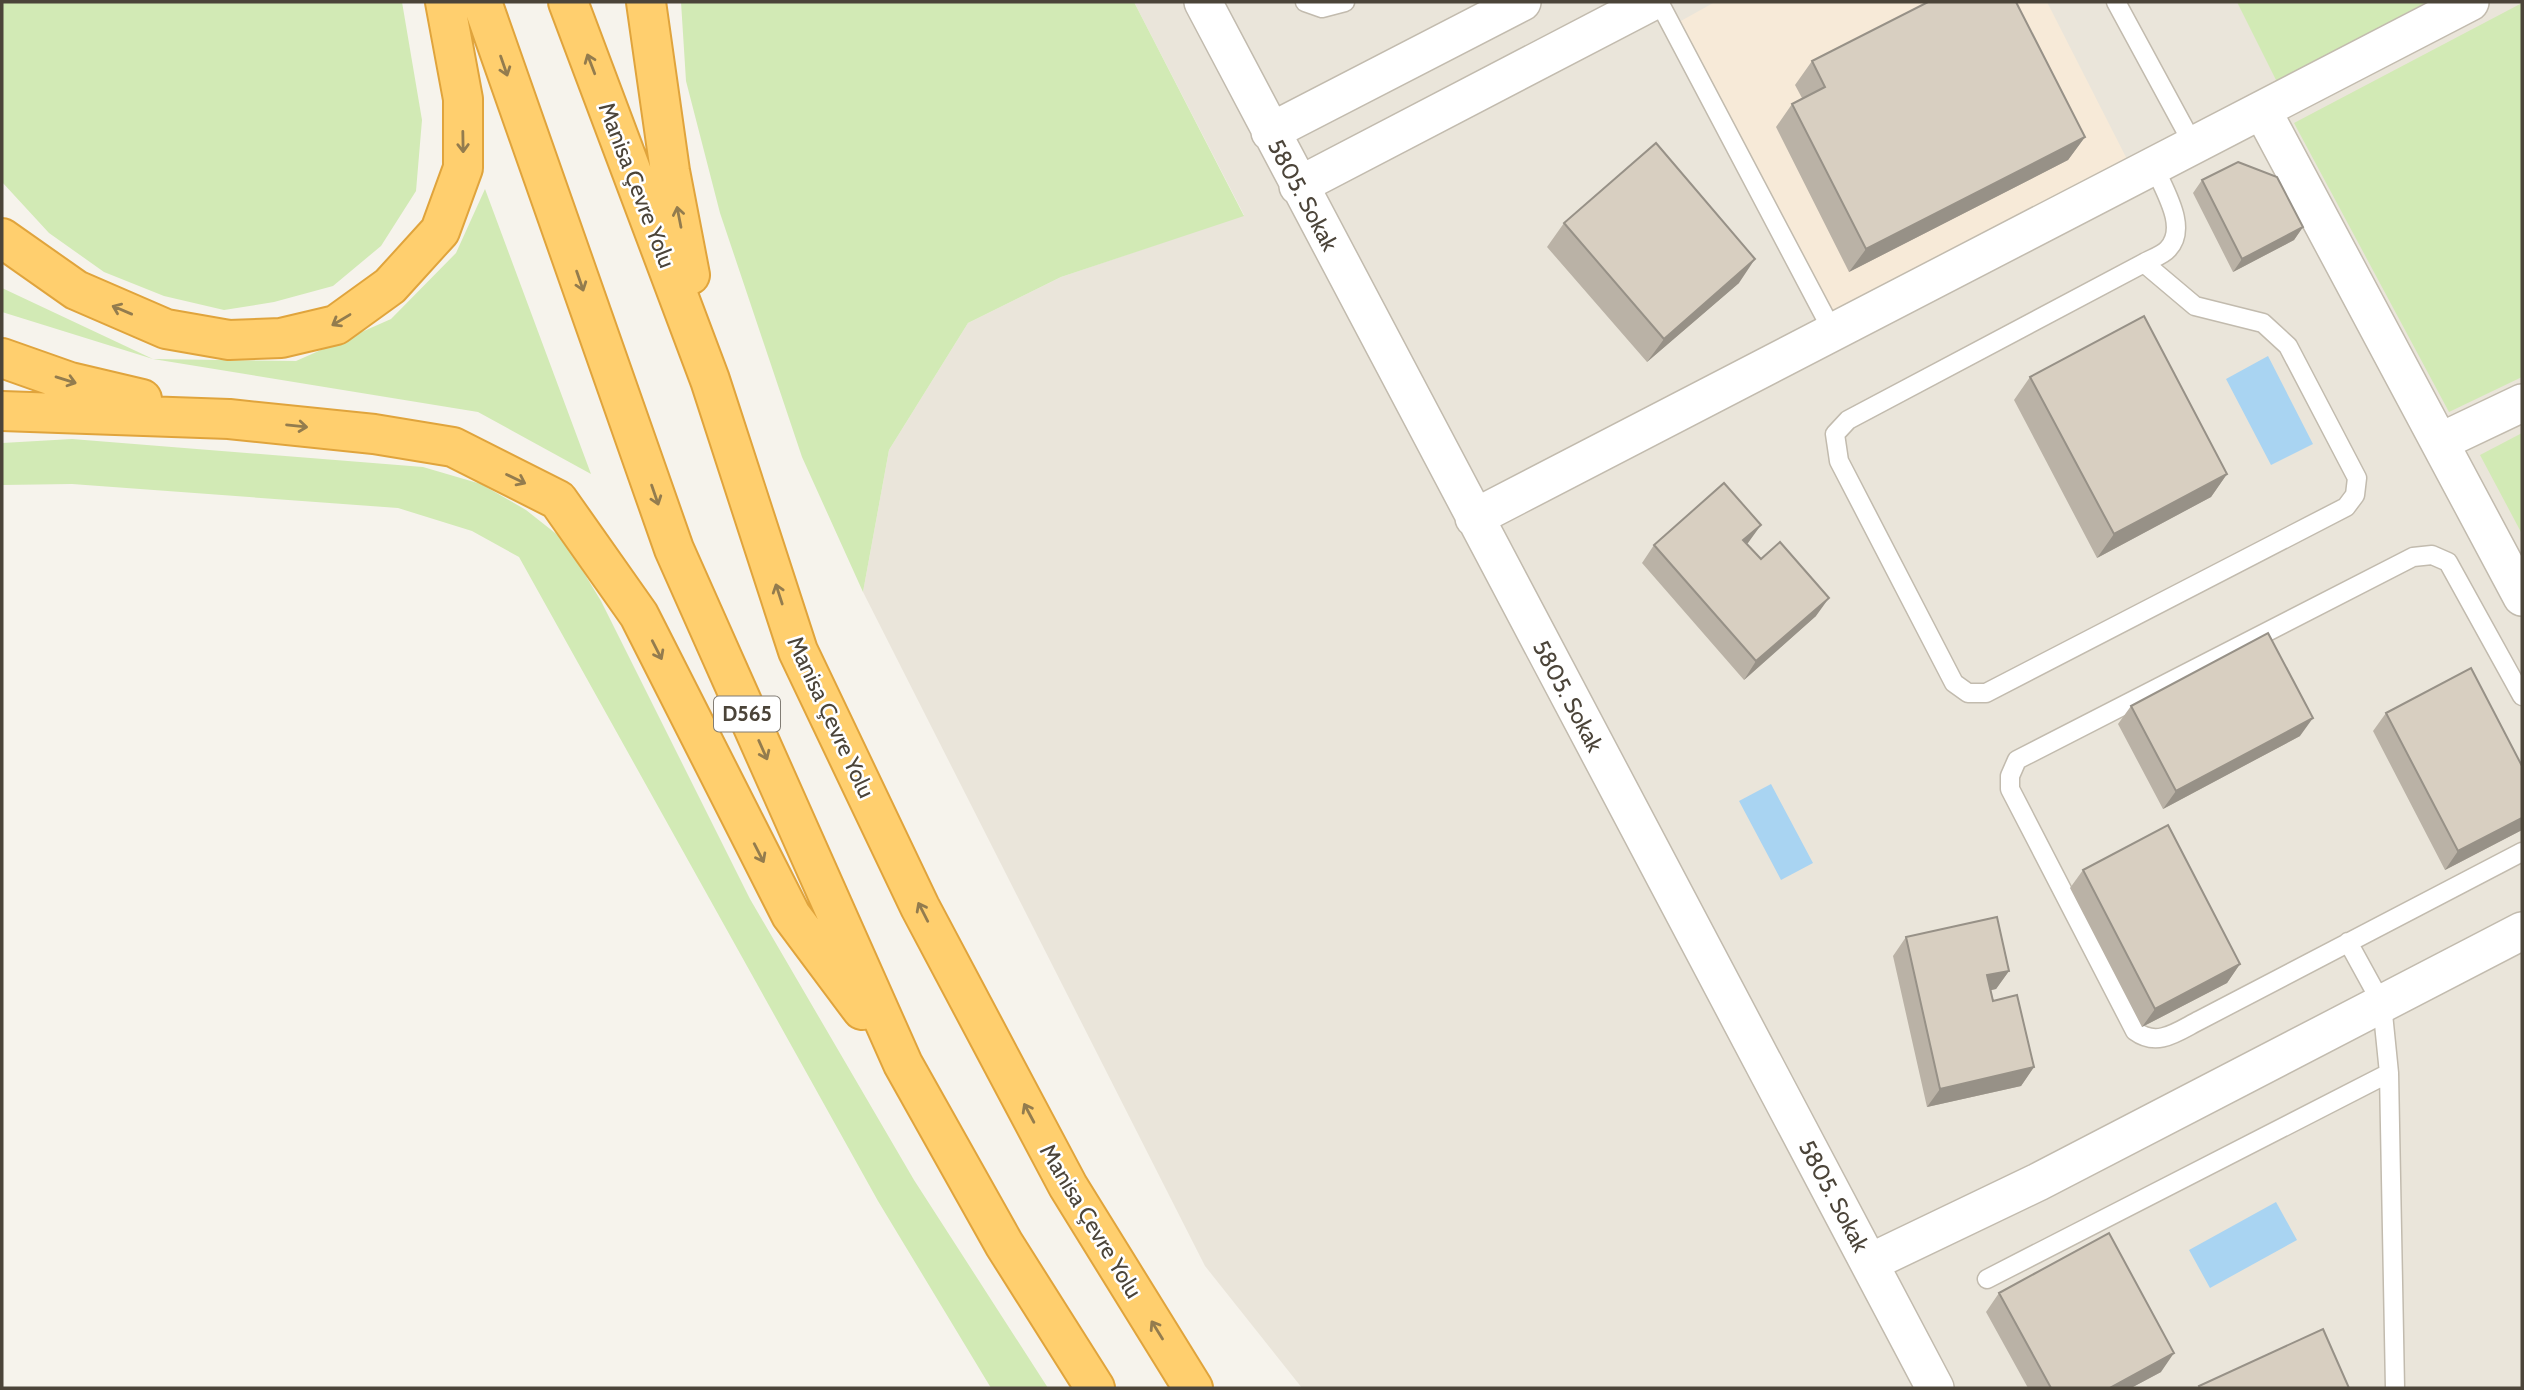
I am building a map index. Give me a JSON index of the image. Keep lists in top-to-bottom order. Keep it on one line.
{"streets":{"highway":["Manisa Çevre Yolu","D565"],"street":["5805. Sokak"]}}
